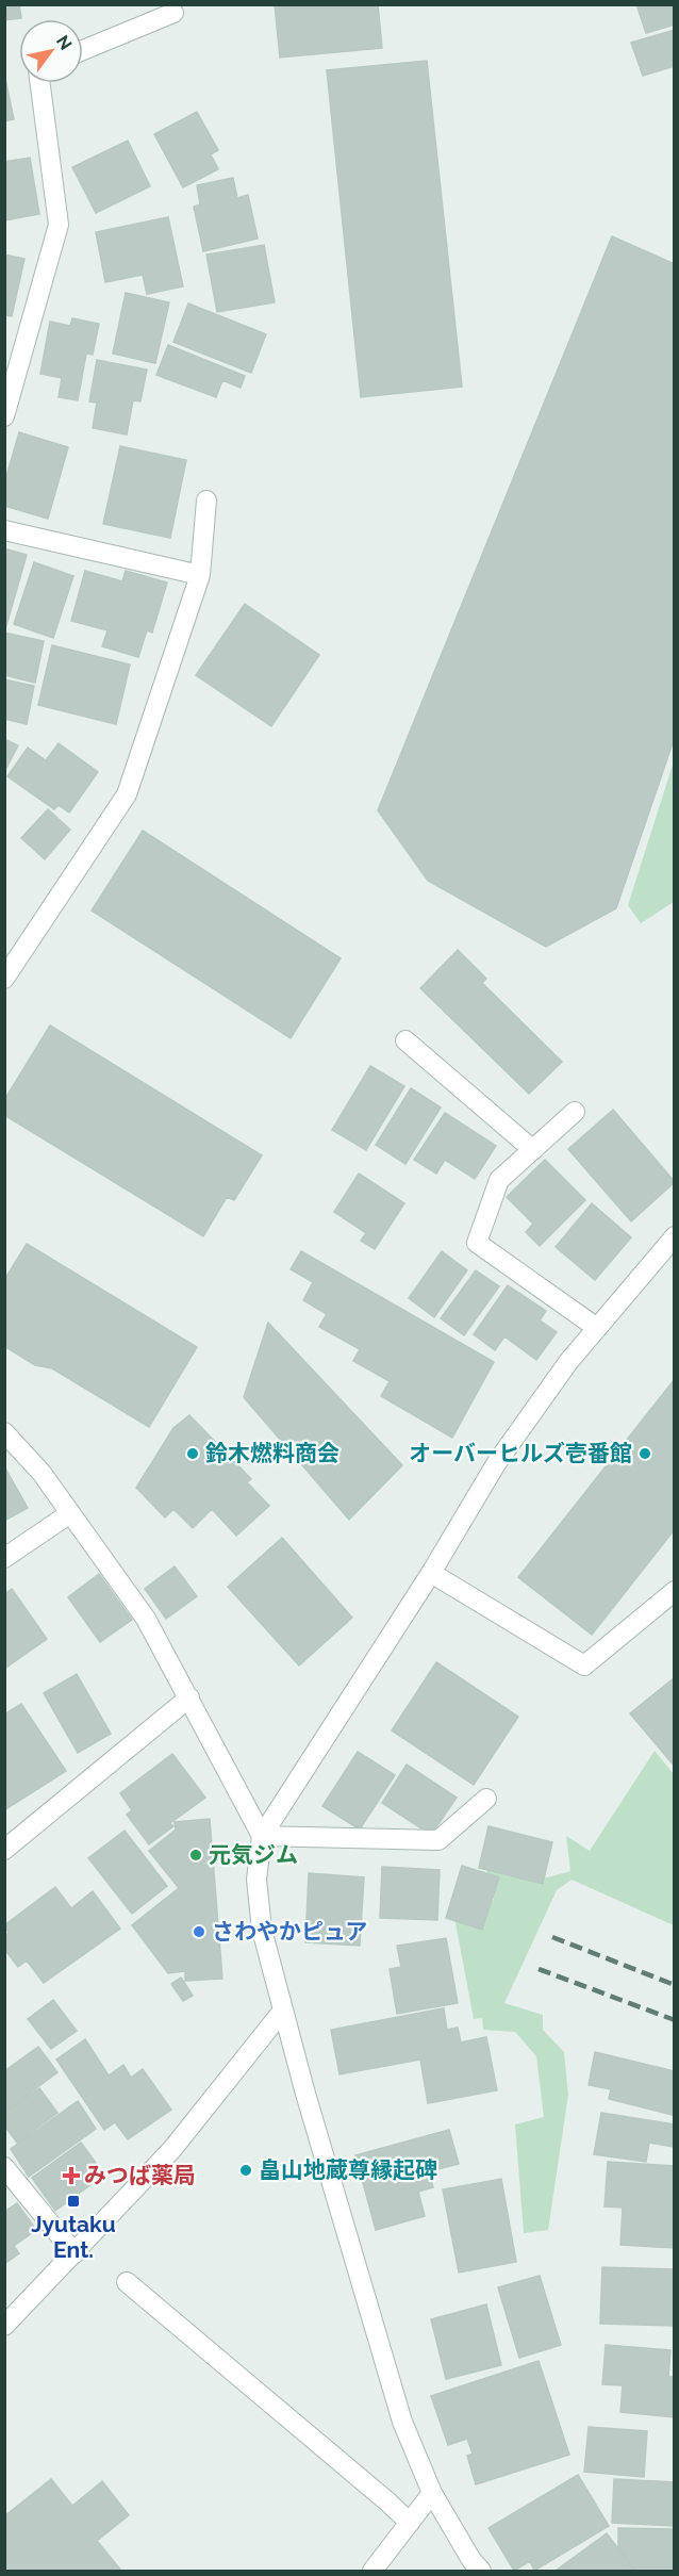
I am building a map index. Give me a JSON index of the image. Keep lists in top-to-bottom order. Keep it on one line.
{"places":{"other":["鈴木燃料商会","オーバーヒルズ壱番館","元気ジム","さわやかピュア","畠山地蔵尊縁起碑"],"health":["みつば薬局"],"transit":["Jyutaku Ent."]},"north":"top right"}
